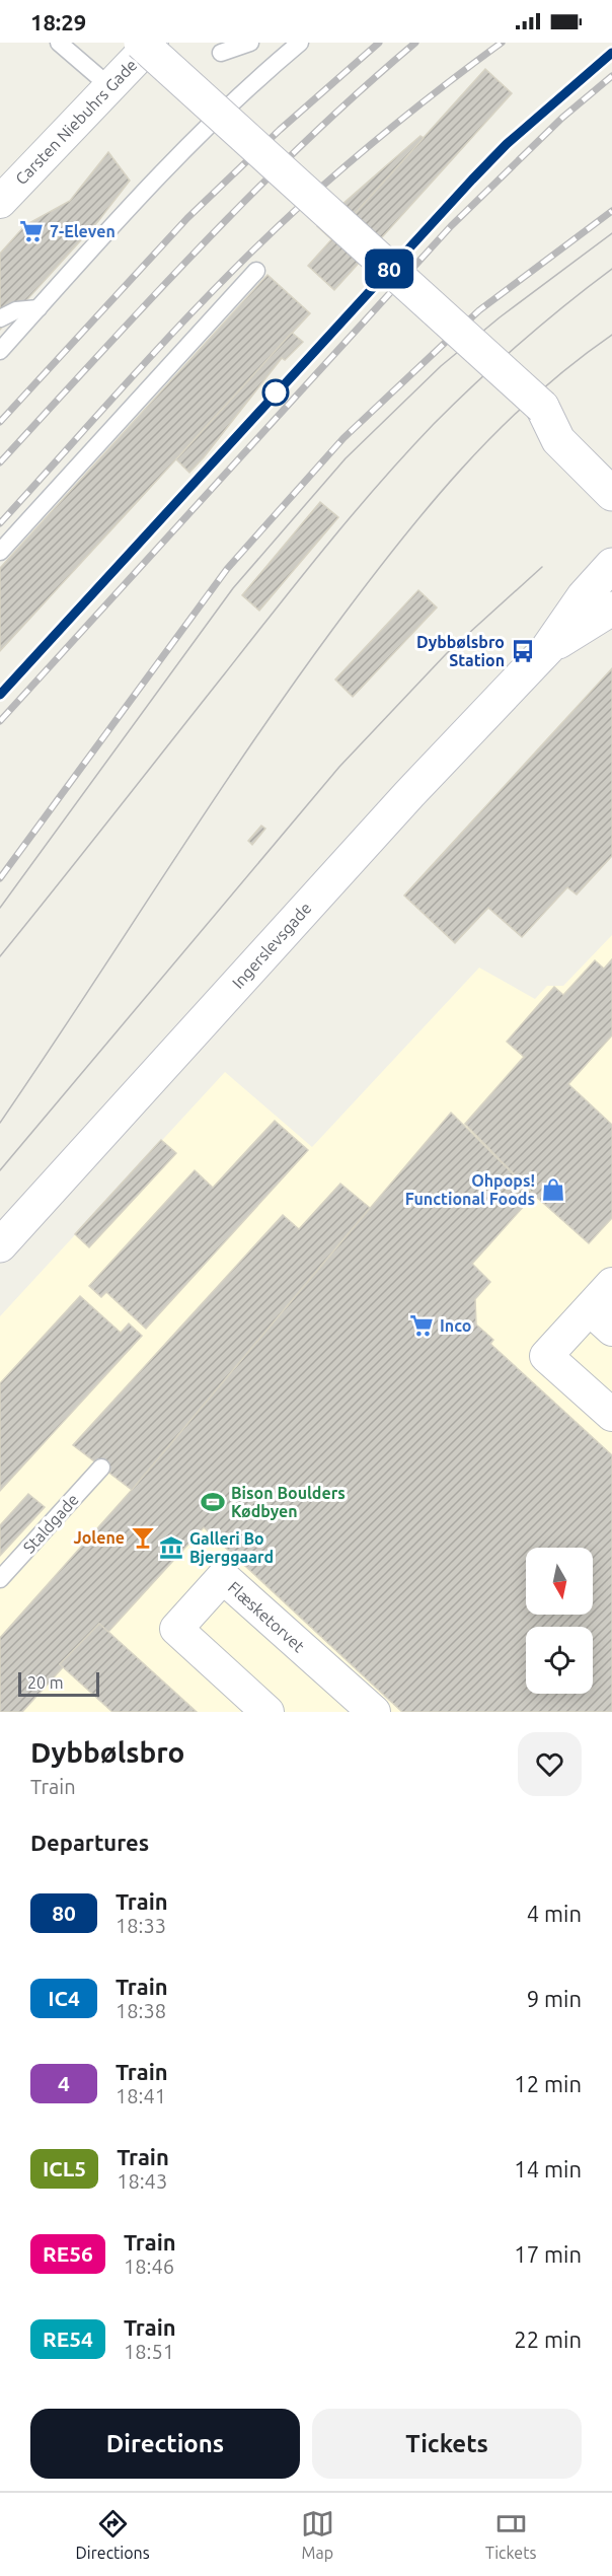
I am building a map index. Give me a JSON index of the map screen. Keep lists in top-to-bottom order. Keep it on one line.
{"streets":{"street":["Carsten Niebuhrs Gade","Ingerslevsgade","Flæsketorvet"],"lane":["Staldgade"]},"places":{"supermarket":["7-Eleven","Inco"],"bus stop":["Dybbølsbro Station"],"shop":["Ohpops! Functional Foods"],"sports":["Bison Boulders Kødbyen"],"bar":["Jolene"],"museum":["Galleri Bo Bjerggaard"]},"scale_bar":"20 m","north":"bottom","page":{"status":"18:29","on_map":"80","scale":"20 m","heading":[["Dybbølsbro","Train"],"Departures"],"list":[{"mark":"80","name":"Train","note":"18:33","value":"4 min"},{"mark":"IC4","name":"Train","note":"18:38","value":"9 min"},{"mark":"4","name":"Train","note":"18:41","value":"12 min"},{"mark":"ICL5","name":"Train","note":"18:43","value":"14 min"},{"mark":"RE56","name":"Train","note":"18:46","value":"17 min"},{"mark":"RE54","name":"Train","note":"18:51","value":"22 min"}],"buttons":["Directions","Tickets"],"tabs":["Directions","Map","Tickets"]}}
